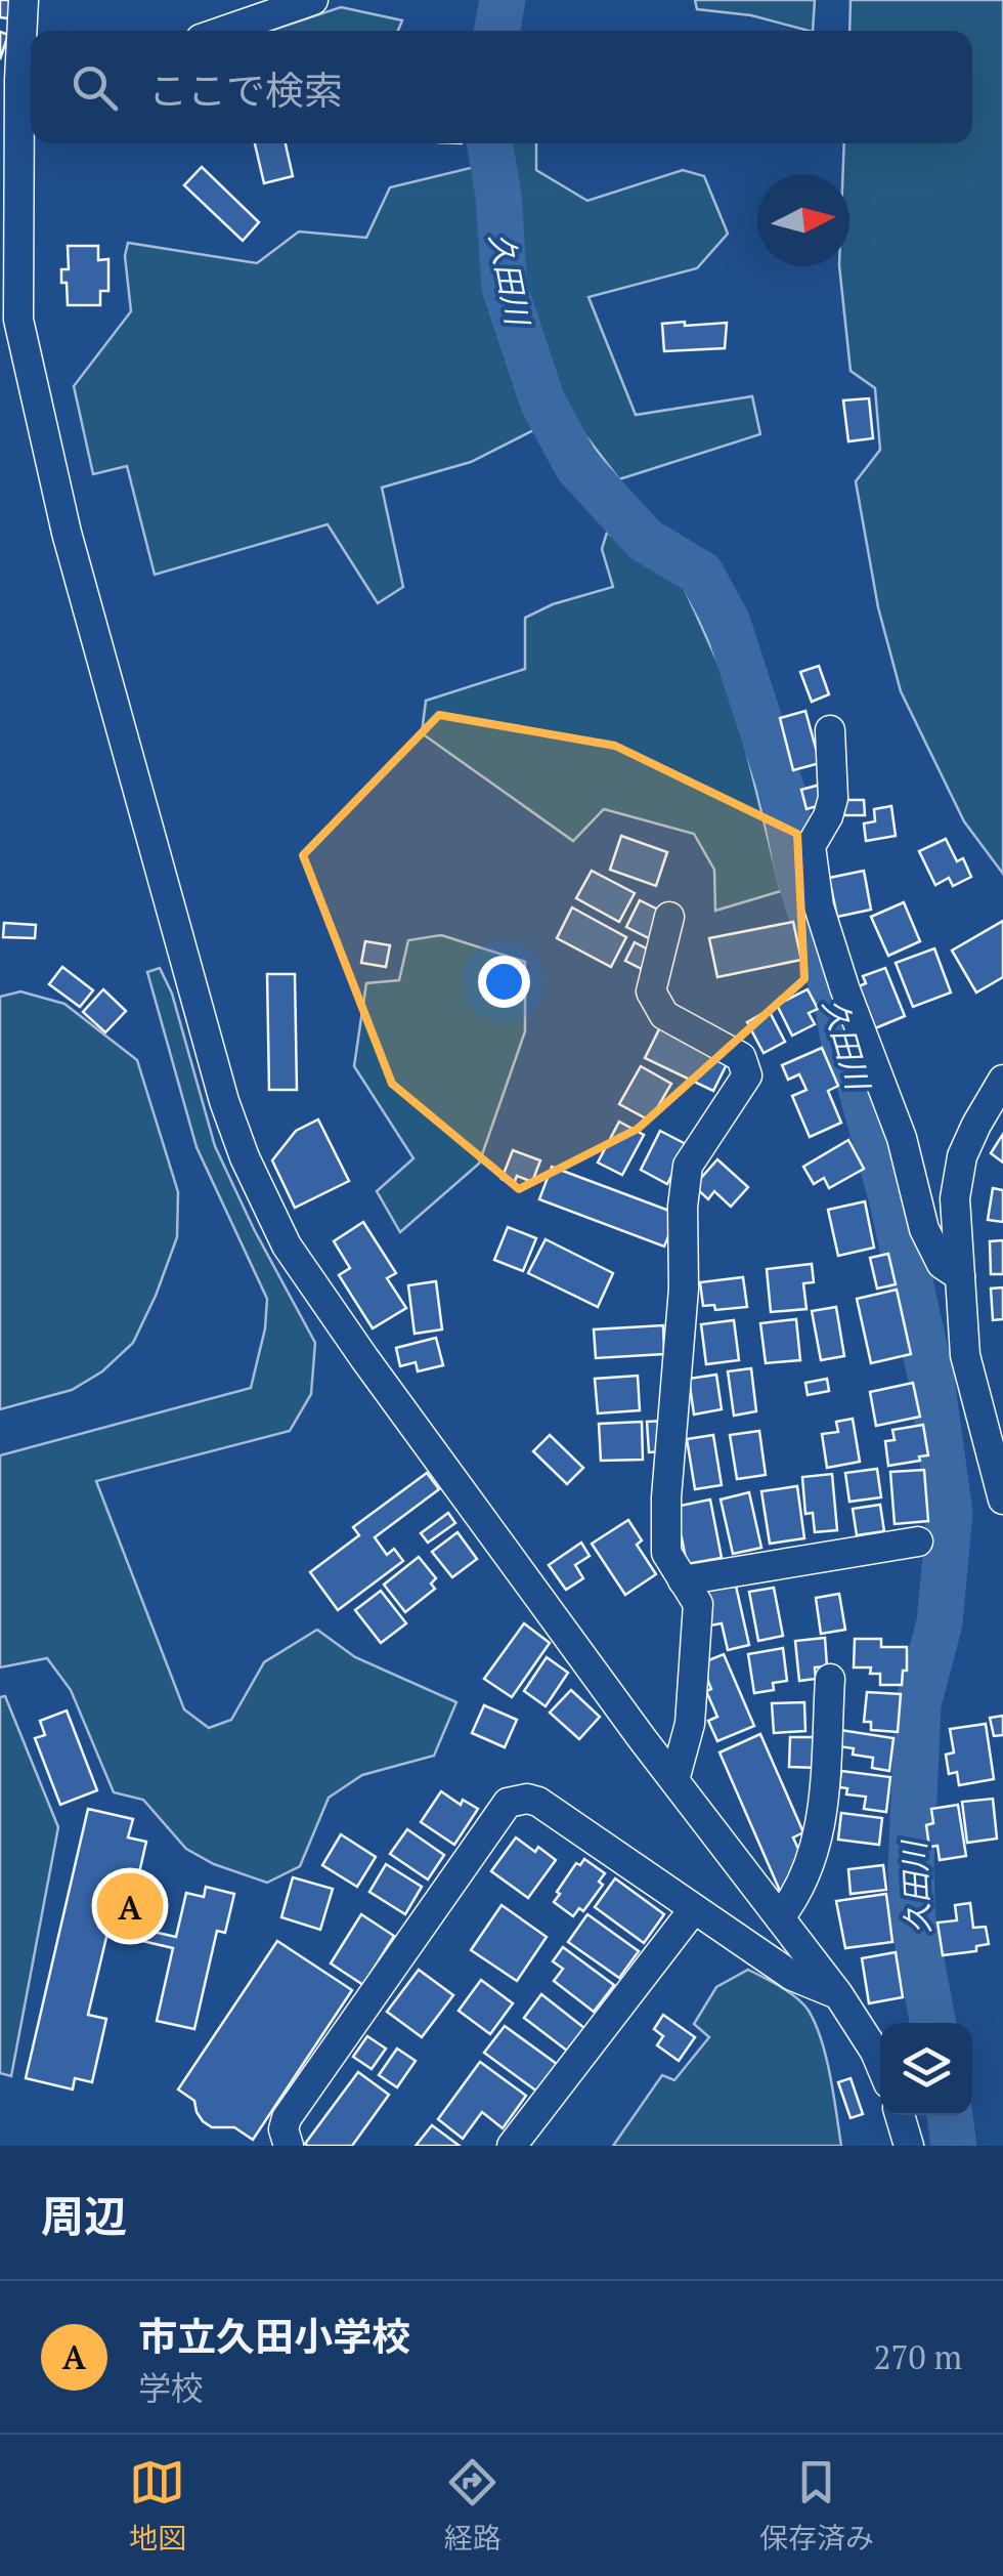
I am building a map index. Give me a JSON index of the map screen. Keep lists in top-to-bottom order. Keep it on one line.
{"water":["久田川"],"north":"right","page":{"search":"ここで検索","pins":"A","heading":"周辺","list":[{"mark":"A","name":"市立久田小学校","note":"学校","value":"270 m"}],"nav":["地図","経路","保存済み"]}}
